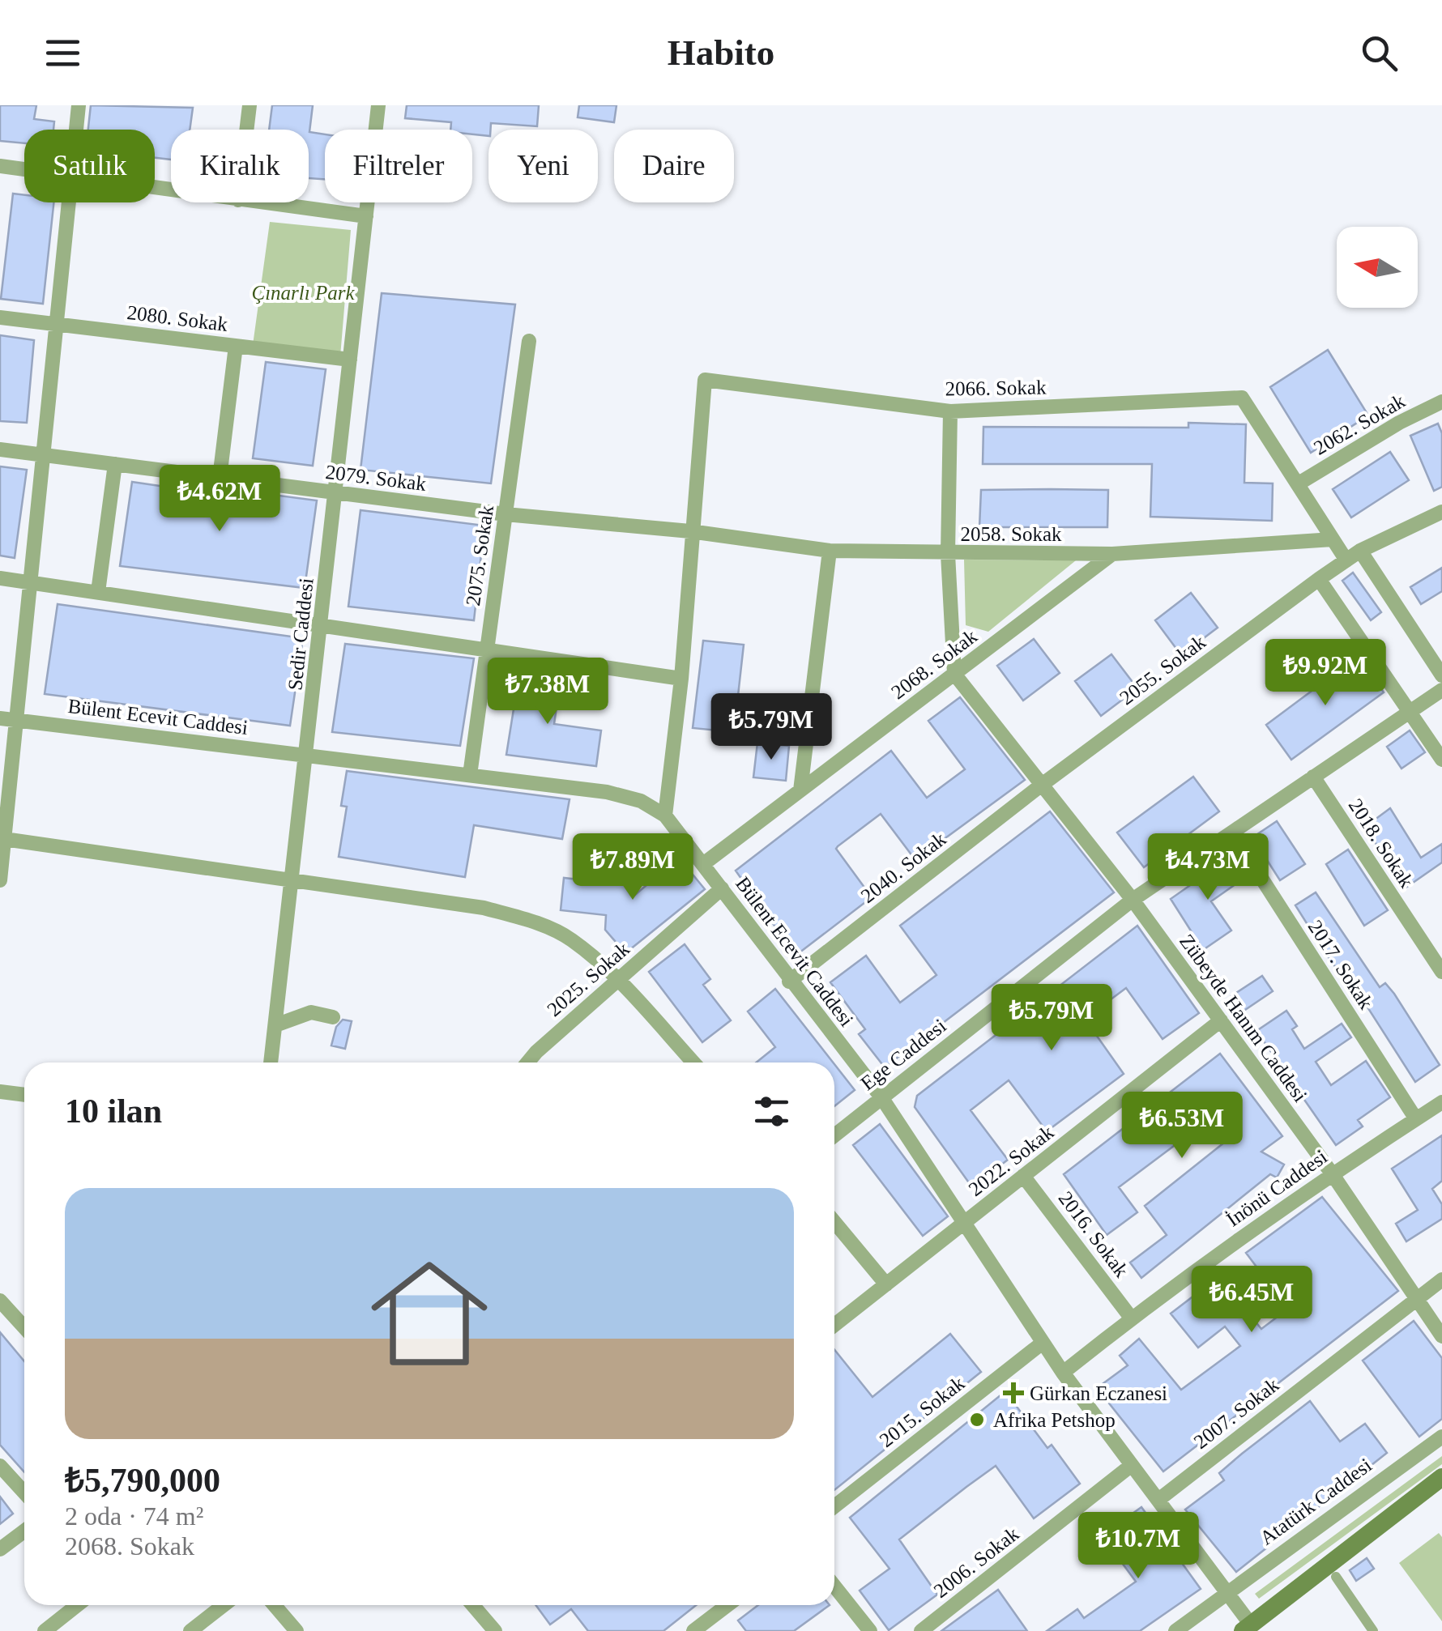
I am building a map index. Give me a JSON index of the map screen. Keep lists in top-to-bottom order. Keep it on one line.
{"streets":{"street":["2080. Sokak","2066. Sokak","2062. Sokak","2079. Sokak","2058. Sokak","2075. Sokak","Sedir Caddesi","2068. Sokak","2055. Sokak","Bülent Ecevit Caddesi","2018. Sokak","2040. Sokak","2017. Sokak","2025. Sokak","Zübeyde Hanım Caddesi","Ege Caddesi","2022. Sokak","İnönü Caddesi","2016. Sokak","2015. Sokak","2007. Sokak","Atatürk Caddesi","2006. Sokak"]},"crossings":[["2080. Sokak","Sedir Caddesi"],["2066. Sokak","2062. Sokak"],["2066. Sokak","2079. Sokak"],["2066. Sokak","2058. Sokak"],["2079. Sokak","2058. Sokak"],["2079. Sokak","2075. Sokak"],["2079. Sokak","Sedir Caddesi"],["2058. Sokak","2068. Sokak"],["2075. Sokak","Bülent Ecevit Caddesi"],["Sedir Caddesi","Bülent Ecevit Caddesi"],["2068. Sokak","Bülent Ecevit Caddesi"],["2068. Sokak","Zübeyde Hanım Caddesi"],["2055. Sokak","2040. Sokak"],["2055. Sokak","Zübeyde Hanım Caddesi"],["Bülent Ecevit Caddesi","2040. Sokak"],["Bülent Ecevit Caddesi","2025. Sokak"],["Bülent Ecevit Caddesi","Ege Caddesi"],["Bülent Ecevit Caddesi","2022. Sokak"],["Bülent Ecevit Caddesi","İnönü Caddesi"],["Bülent Ecevit Caddesi","2015. Sokak"],["Bülent Ecevit Caddesi","2007. Sokak"],["Bülent Ecevit Caddesi","Atatürk Caddesi"],["Bülent Ecevit Caddesi","2006. Sokak"],["2018. Sokak","Ege Caddesi"],["2040. Sokak","Zübeyde Hanım Caddesi"],["2017. Sokak","Ege Caddesi"],["2017. Sokak","İnönü Caddesi"],["Zübeyde Hanım Caddesi","Ege Caddesi"],["Zübeyde Hanım Caddesi","2022. Sokak"],["Zübeyde Hanım Caddesi","İnönü Caddesi"],["Zübeyde Hanım Caddesi","2007. Sokak"],["2022. Sokak","2016. Sokak"],["İnönü Caddesi","2016. Sokak"]],"parks":["Çınarlı Park"],"places":{"health":["Gürkan Eczanesi"],"other":["Afrika Petshop"]},"north":"left","page":{"header":"Habito","chip":["Satılık","Kiralık","Filtreler","Yeni","Daire"],"price":["₺4.62M","₺9.92M","₺7.38M","₺5.79M","₺7.89M","₺4.73M","₺5.79M","₺6.53M","₺6.45M","₺10.7M"],"heading":"10 ilan","list":[{"name":"₺5,790,000","note":"2 oda · 74 m² · 2068. Sokak"}]}}
